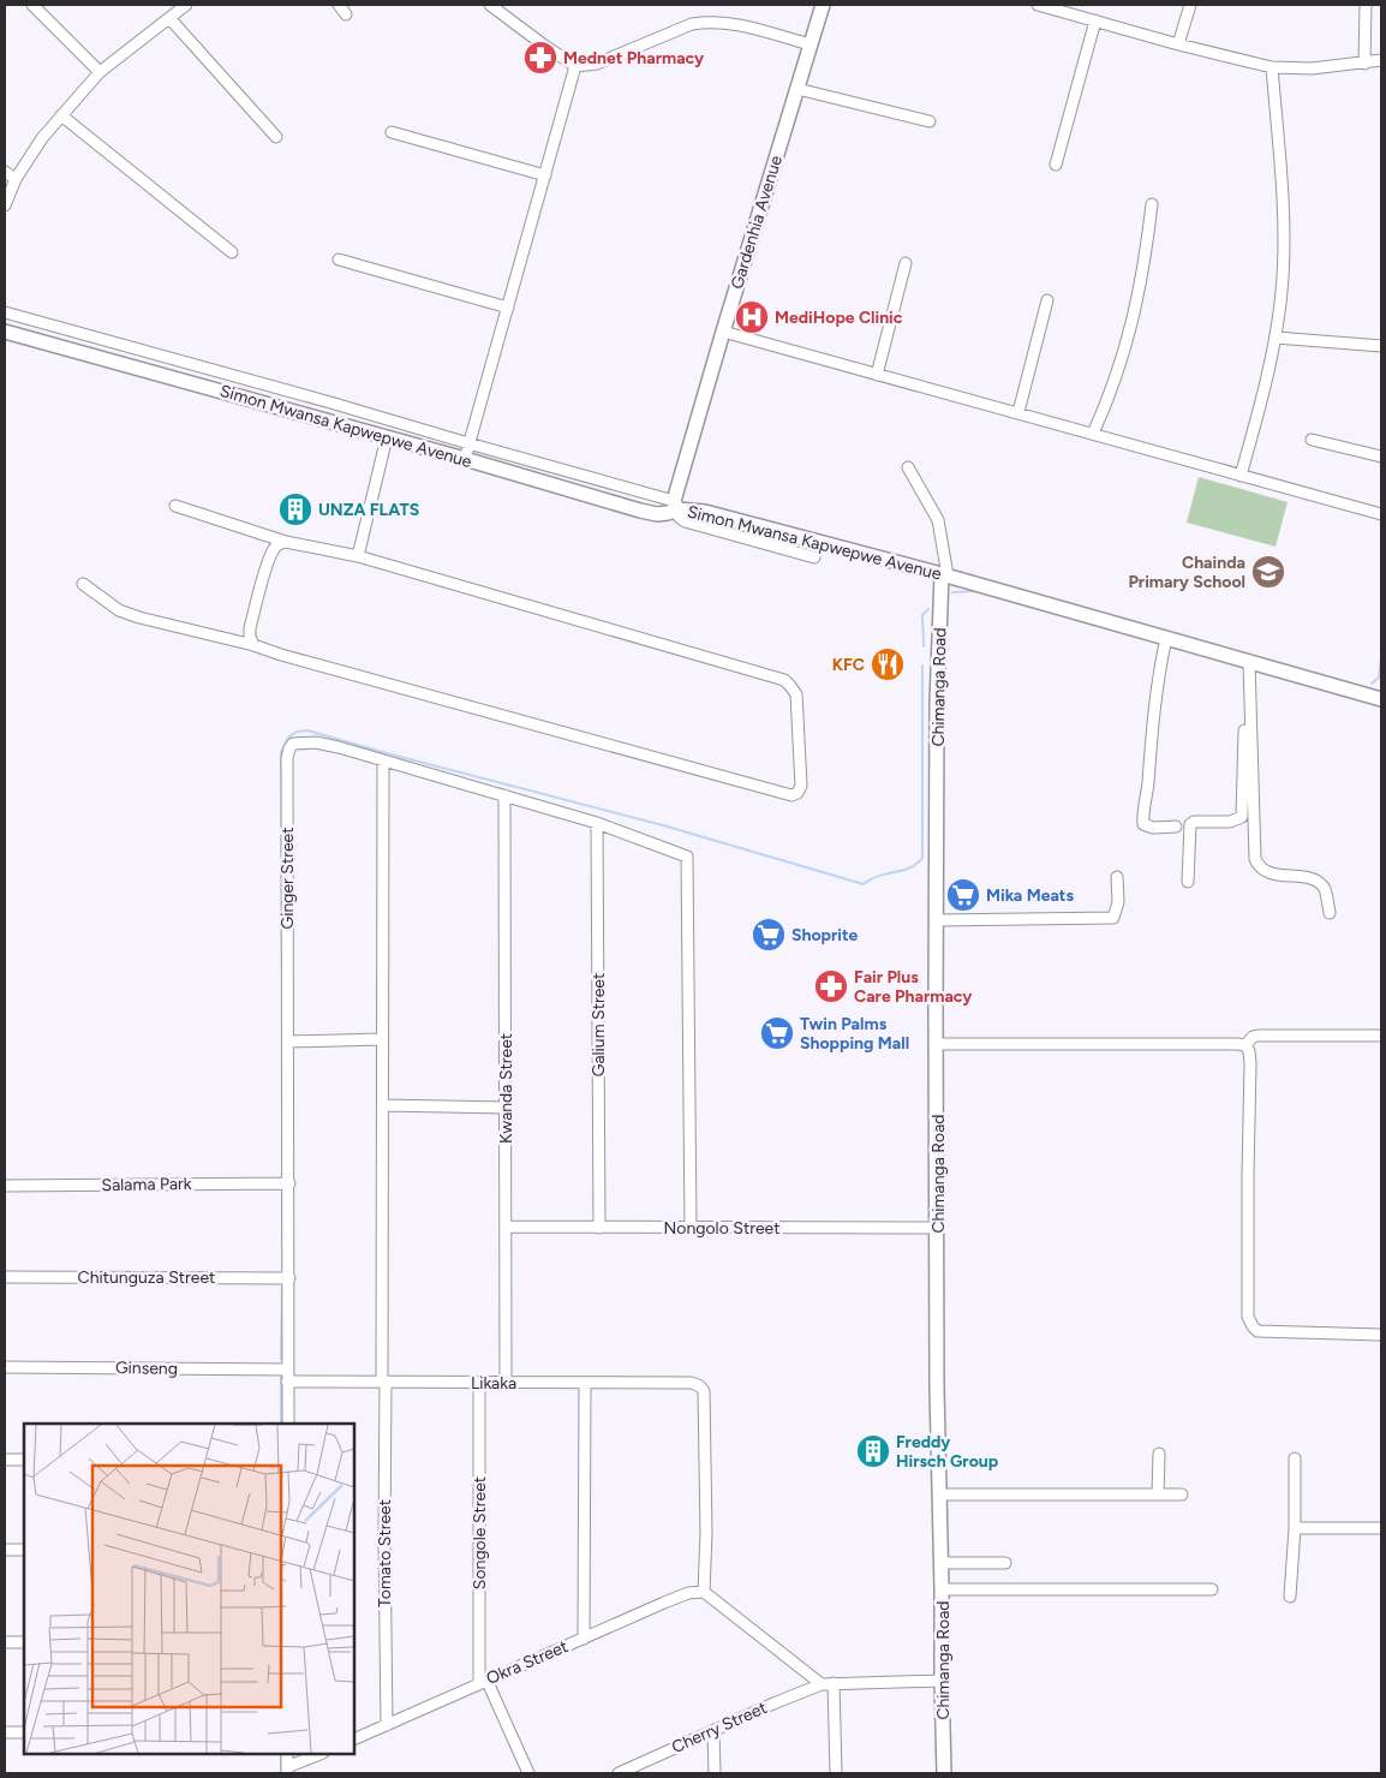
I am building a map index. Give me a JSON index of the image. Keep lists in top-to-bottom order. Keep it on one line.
{"streets":{"main road":["Gardenhia Avenue","Simon Mwansa Kapwepwe Avenue","Chimanga Road"],"street":["Ginger Street","Galium Street","Kwanda Street","Salama Park","Nongolo Street","Chitunguza Street","Ginseng","Likaka","Songole Street","Tomato Street","Okra Street","Cherry Street"]},"crossings":[["Gardenhia Avenue","Simon Mwansa Kapwepwe Avenue"],["Simon Mwansa Kapwepwe Avenue","Chimanga Road"],["Chimanga Road","Nongolo Street"],["Ginger Street","Galium Street"],["Ginger Street","Kwanda Street"],["Ginger Street","Salama Park"],["Ginger Street","Nongolo Street"],["Ginger Street","Chitunguza Street"],["Ginger Street","Ginseng"],["Ginger Street","Likaka"],["Ginger Street","Tomato Street"],["Galium Street","Nongolo Street"],["Kwanda Street","Nongolo Street"],["Kwanda Street","Likaka"],["Ginseng","Likaka"],["Likaka","Songole Street"],["Likaka","Tomato Street"],["Likaka","Okra Street"],["Songole Street","Okra Street"],["Tomato Street","Okra Street"]],"places":{"pharmacy":["Mednet Pharmacy","Fair Plus Care Pharmacy"],"hospital":["MediHope Clinic"],"building":["UNZA FLATS","Freddy Hirsch Group"],"school or university":["Chainda Primary School"],"restaurant":["KFC"],"supermarket":["Mika Meats","Shoprite","Twin Palms Shopping Mall"]}}
